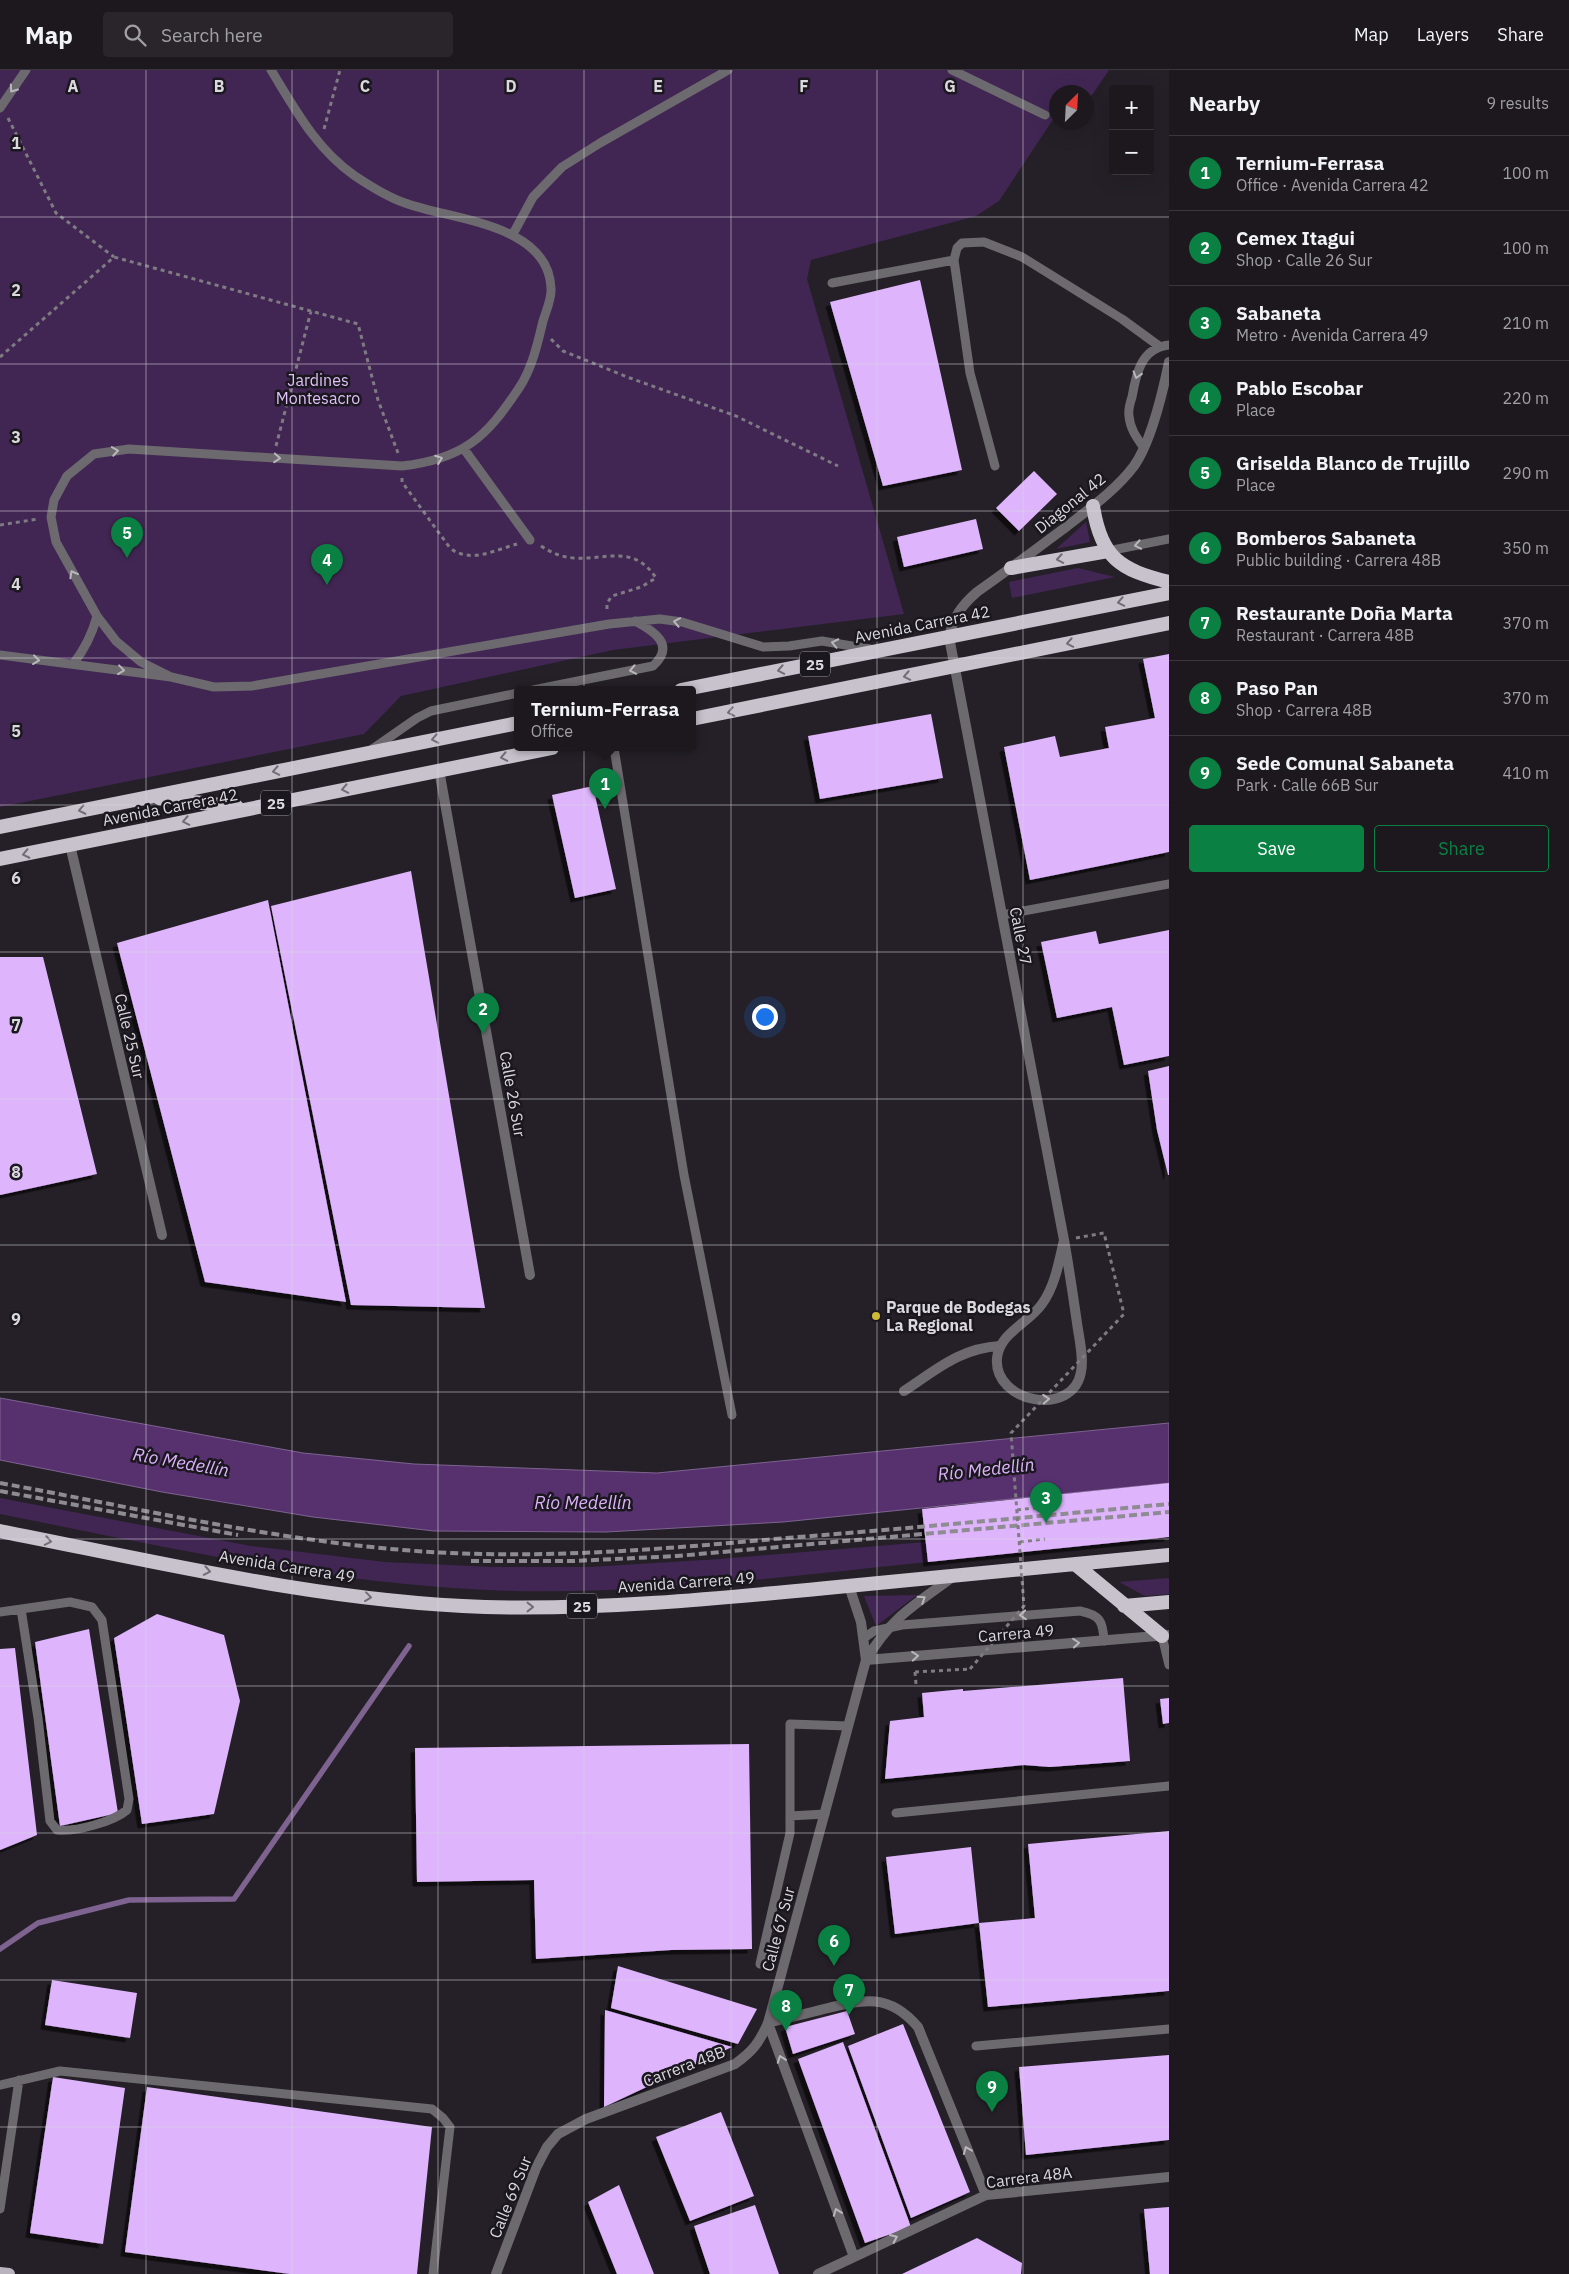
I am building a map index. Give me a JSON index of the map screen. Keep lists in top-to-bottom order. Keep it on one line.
{"streets":{"highway":["Avenida Carrera 42","25","Avenida Carrera 49"],"street":["Diagonal 42","Calle 27","Calle 25 Sur","Calle 26 Sur","Carrera 49","Calle 67 Sur","Carrera 48B","Carrera 48A","Calle 69 Sur"]},"crossings":[["Diagonal 42","Avenida Carrera 42"],["Diagonal 42","Calle 27"],["Avenida Carrera 42","Calle 27"],["Avenida Carrera 42","Calle 25 Sur"],["Avenida Carrera 42","Calle 26 Sur"],["25","Calle 27"],["Avenida Carrera 49","Calle 67 Sur"],["Carrera 49","Calle 67 Sur"],["Calle 67 Sur","Carrera 48B"],["Carrera 48B","Calle 69 Sur"]],"one_way":["Avenida Carrera 49","Carrera 49","Carrera 48A"],"water":["Río Medellín"],"parks":["Jardines Montesacro"],"places":["Parque de Bodegas La Regional"],"north":"top right","page":{"header":"Map","search":"Search here","nav":["Map","Layers","Share"],"heading":["Nearby","9 results"],"map_buttons":["+","−"],"list":[{"mark":"1","name":"Ternium-Ferrasa","note":"Office · Avenida Carrera 42","value":"100 m"},{"mark":"2","name":"Cemex Itagui","note":"Shop · Calle 26 Sur","value":"100 m"},{"mark":"3","name":"Sabaneta","note":"Metro · Avenida Carrera 49","value":"210 m"},{"mark":"4","name":"Pablo Escobar","note":"Place","value":"220 m"},{"mark":"5","name":"Griselda Blanco de Trujillo","note":"Place","value":"290 m"},{"mark":"6","name":"Bomberos Sabaneta","note":"Public building · Carrera 48B","value":"350 m"},{"mark":"7","name":"Restaurante Doña Marta","note":"Restaurant · Carrera 48B","value":"370 m"},{"mark":"8","name":"Paso Pan","note":"Shop · Carrera 48B","value":"370 m"},{"mark":"9","name":"Sede Comunal Sabaneta","note":"Park · Calle 66B Sur","value":"410 m"}],"pins":["5","4","1","2","3","6","7","8","9"],"popup":["Ternium-Ferrasa","Office"],"buttons":["Save","Share"]},"grid":{"columns":["A","B","C","D","E","F","G"],"rows":["1","2","3","4","5","6","7","8","9"]}}
